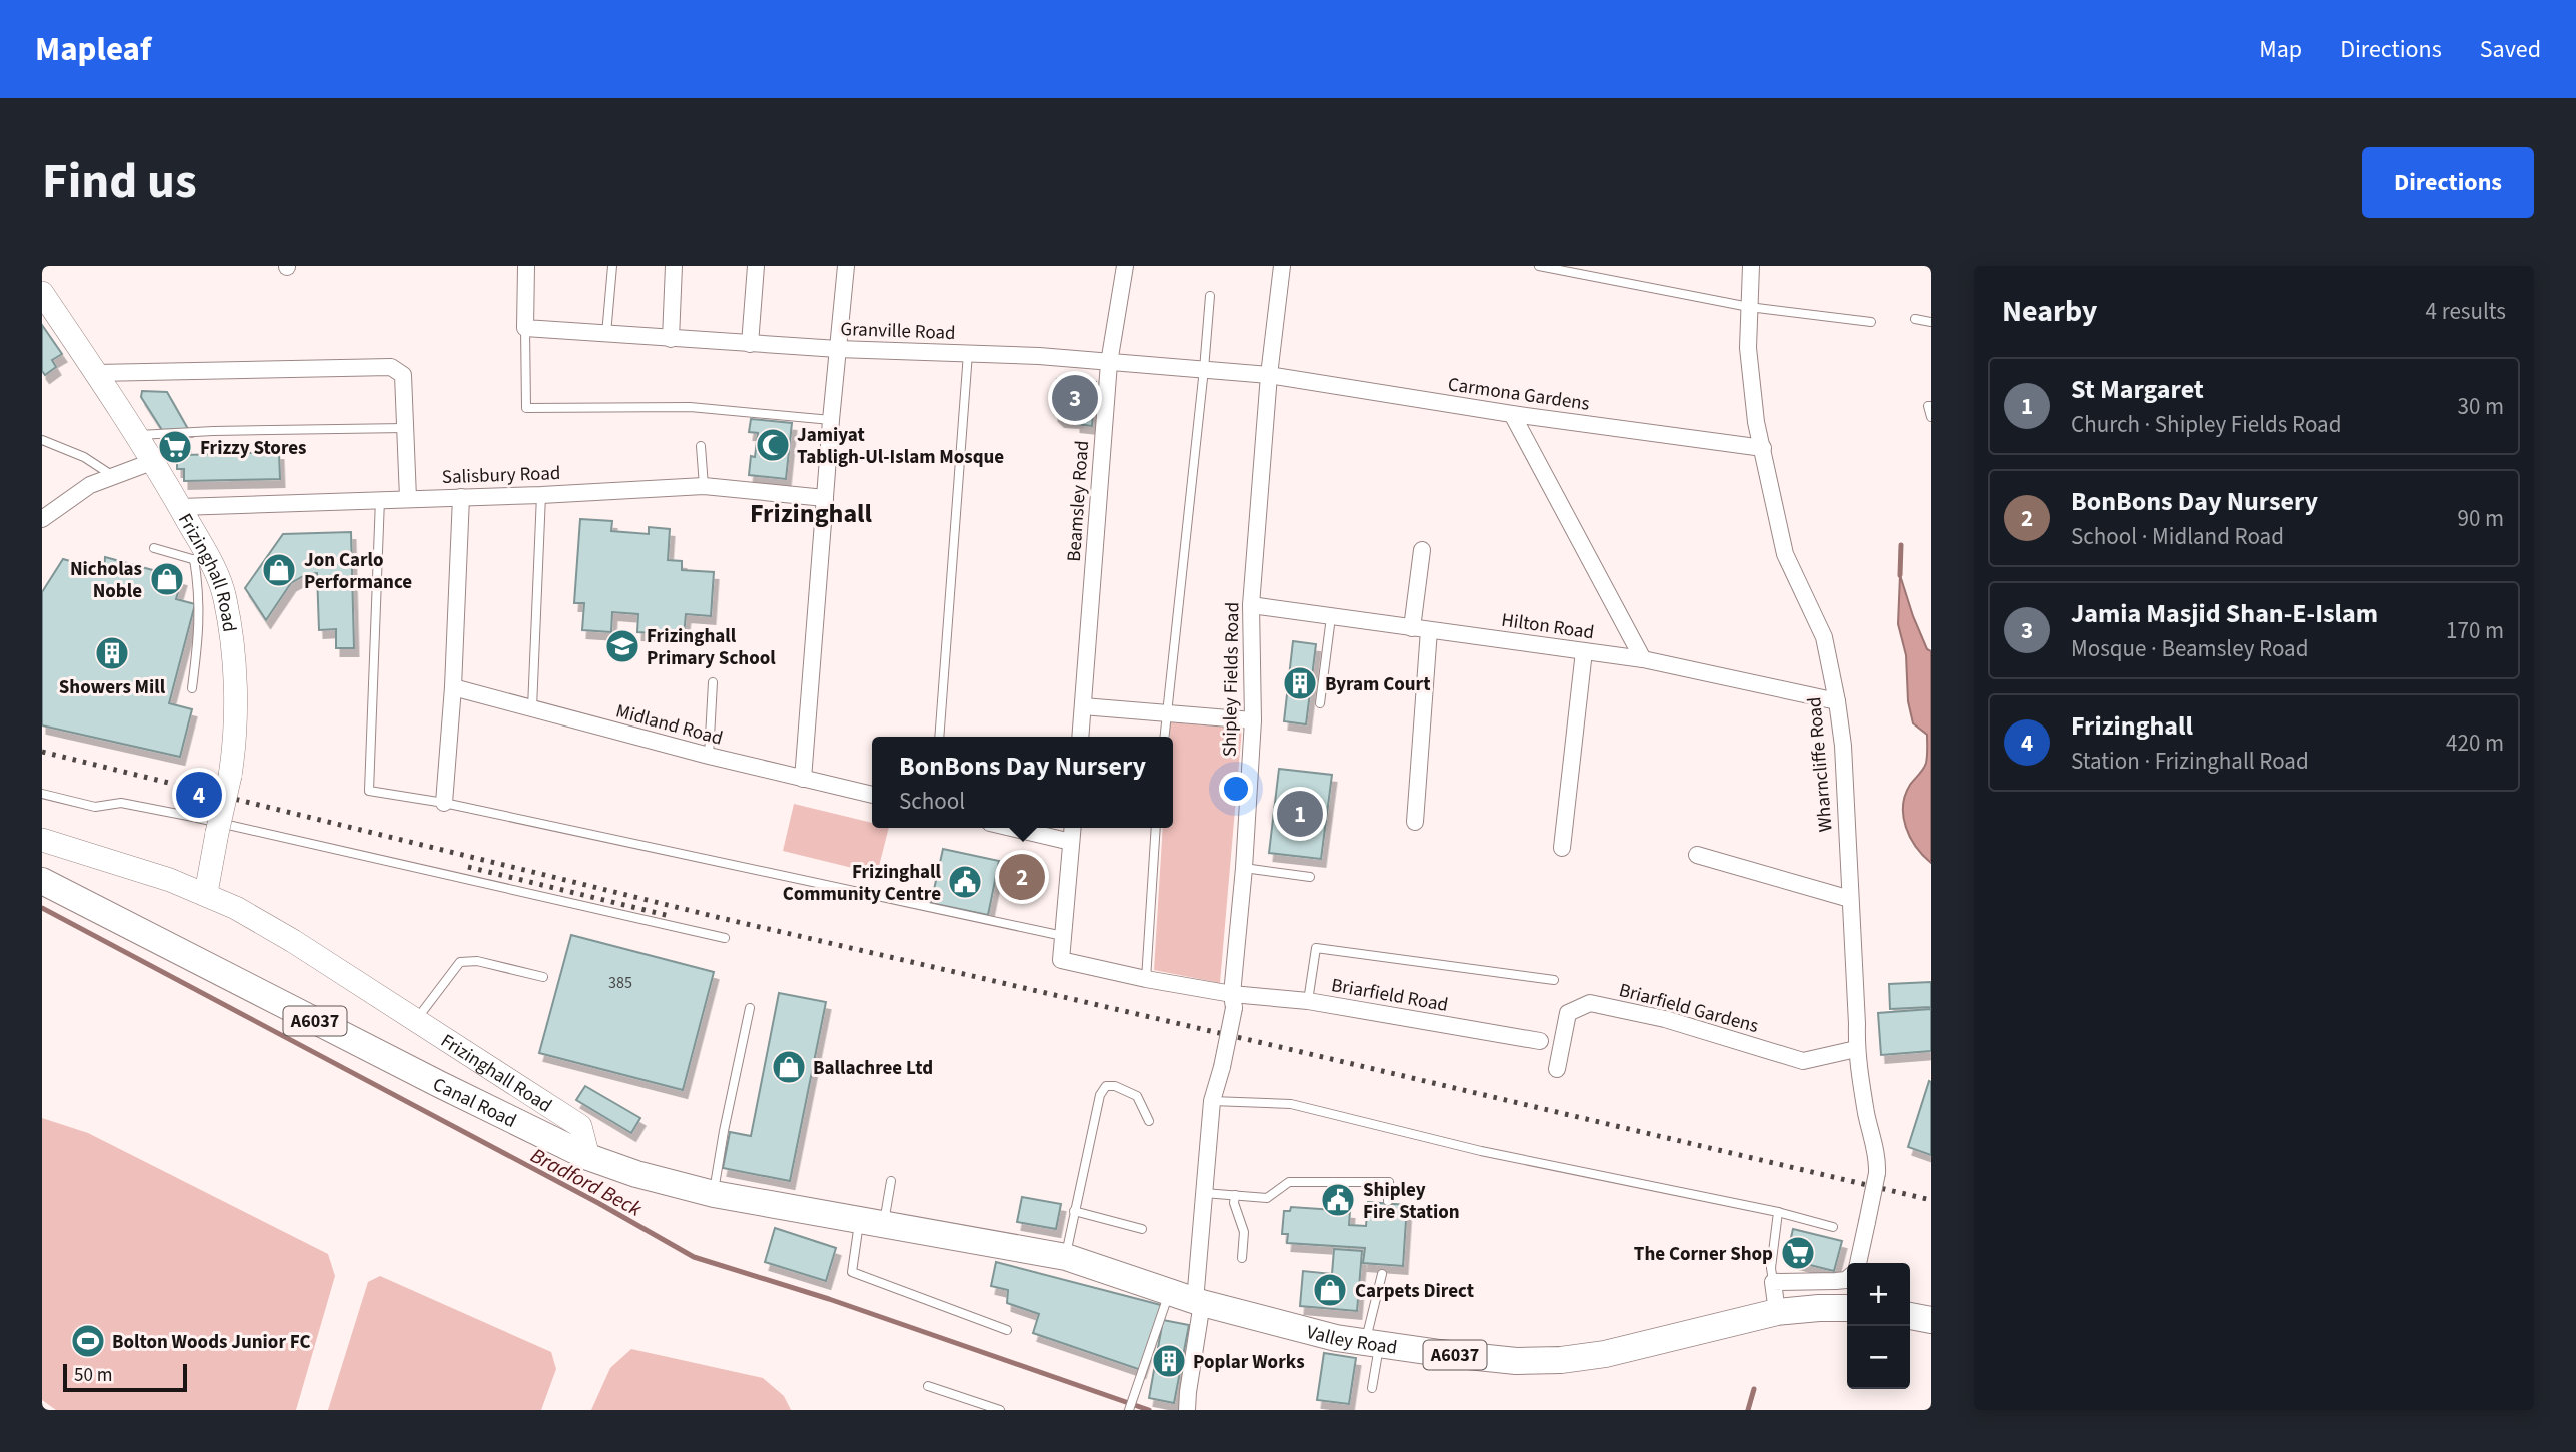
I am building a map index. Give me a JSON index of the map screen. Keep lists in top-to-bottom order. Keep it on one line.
{"streets":{"main road":["A6037","Canal Road","Valley Road"],"street":["Granville Road","Carmona Gardens","Salisbury Road","Beamsley Road","Frizinghall Road","Hilton Road","Shipley Fields Road","Midland Road","Wharncliffe Road","Briarfield Road","Briarfield Gardens"]},"crossings":[["Granville Road","Carmona Gardens"],["Granville Road","Beamsley Road"],["Granville Road","Shipley Fields Road"],["Carmona Gardens","Shipley Fields Road"],["Carmona Gardens","Wharncliffe Road"],["Salisbury Road","Frizinghall Road"],["Frizinghall Road","Canal Road"],["Hilton Road","Shipley Fields Road"],["Hilton Road","Wharncliffe Road"],["Shipley Fields Road","Briarfield Road"],["Shipley Fields Road","Valley Road"],["Wharncliffe Road","Briarfield Gardens"],["Canal Road","Valley Road"]],"districts":["Frizinghall"],"water":["Bradford Beck"],"places":{"mosque":["Jamiyat Tabligh-Ul-Islam Mosque"],"supermarket":["Frizzy Stores","The Corner Shop"],"shop":["Jon Carlo Performance","Nicholas Noble","Ballachree Ltd","Carpets Direct"],"school or university":["Frizinghall Primary School"],"building":["Showers Mill","Byram Court","Poplar Works"],"public building":["Frizinghall Community Centre","Shipley Fire Station"],"sports":["Bolton Woods Junior FC"]},"house_numbers":["385"],"scale_bar":"50 m","page":{"header":"Mapleaf","nav":["Map","Directions","Saved"],"title":"Find us","buttons":"Directions","heading":["Nearby","4 results"],"list":[{"mark":"1","name":"St Margaret","note":"Church · Shipley Fields Road","value":"30 m"},{"mark":"2","name":"BonBons Day Nursery","note":"School · Midland Road","value":"90 m"},{"mark":"3","name":"Jamia Masjid Shan-E-Islam","note":"Mosque · Beamsley Road","value":"170 m"},{"mark":"4","name":"Frizinghall","note":"Station · Frizinghall Road","value":"420 m"}],"pins":["3","4","1","2"],"popup":["BonBons Day Nursery","School"],"map_buttons":["+","−"],"scale":"50 m"}}
